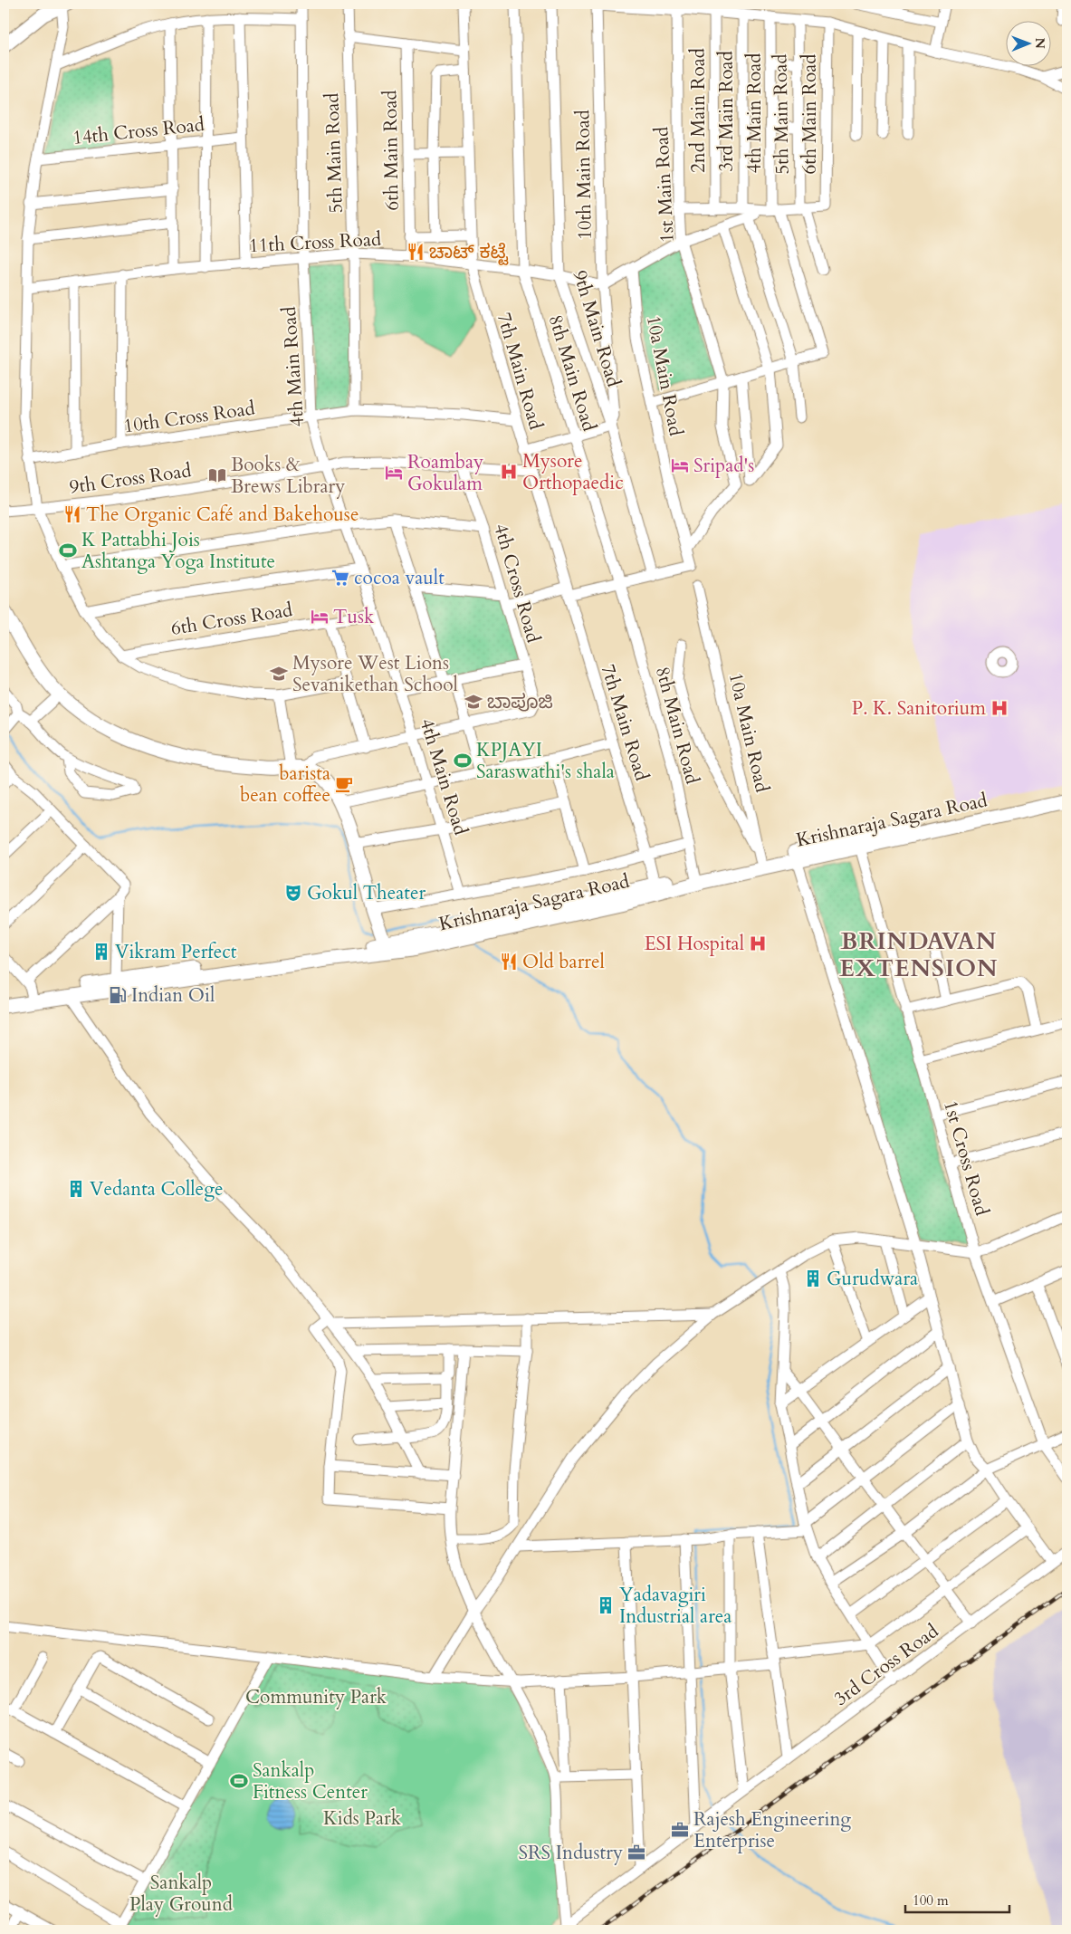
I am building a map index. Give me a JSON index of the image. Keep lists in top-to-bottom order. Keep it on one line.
{"streets":{"main road":["Krishnaraja Sagara Road"],"street":["2nd Main Road","3rd Main Road","4th Main Road","5th Main Road","6th Main Road","14th Cross Road","10th Main Road","1st Main Road","11th Cross Road","9th Main Road","7th Main Road","8th Main Road","10a Main Road","10th Cross Road","9th Cross Road","4th Cross Road","6th Cross Road","1st Cross Road","3rd Cross Road"]},"crossings":[["3rd Main Road","4th Main Road"],["4th Main Road","11th Cross Road"],["4th Main Road","10th Cross Road"],["4th Main Road","9th Cross Road"],["4th Main Road","6th Cross Road"],["5th Main Road","6th Main Road"],["5th Main Road","11th Cross Road"],["5th Main Road","10th Cross Road"],["6th Main Road","11th Cross Road"],["10th Main Road","11th Cross Road"],["10th Main Road","9th Main Road"],["1st Main Road","10a Main Road"],["11th Cross Road","9th Main Road"],["11th Cross Road","7th Main Road"],["11th Cross Road","8th Main Road"],["9th Main Road","10a Main Road"],["7th Main Road","10th Cross Road"],["7th Main Road","9th Cross Road"],["7th Main Road","Krishnaraja Sagara Road"],["8th Main Road","Krishnaraja Sagara Road"],["10a Main Road","Krishnaraja Sagara Road"],["9th Cross Road","4th Cross Road"],["Krishnaraja Sagara Road","1st Cross Road"]],"districts":["BRINDAVAN EXTENSION"],"parks":["Community Park","Kids Park","Sankalp Play Ground"],"places":{"restaurant":["ಚಾಟ್ ಕಟ್ಟೆ","The Organic Café and Bakehouse","Old barrel"],"hotel":["Sripad's","Roambay Gokulam","Tusk"],"hospital":["Mysore Orthopaedic","P. K. Sanitorium","ESI Hospital"],"library":["Books & Brews Library"],"sports":["K Pattabhi Jois Ashtanga Yoga Institute","KPJAYI Saraswathi's shala","Sankalp Fitness Center"],"supermarket":["cocoa vault"],"school or university":["Mysore West Lions Sevanikethan School","ಬಾಪೂಜಿ"],"cafe":["barista bean coffee"],"theatre":["Gokul Theater"],"building":["Vikram Perfect","Vedanta College","Gurudwara","Yadavagiri Industrial area"],"fuel station":["Indian Oil"],"office":["Rajesh Engineering Enterprise","SRS Industry"]},"scale_bar":"100 m","north":"right"}
